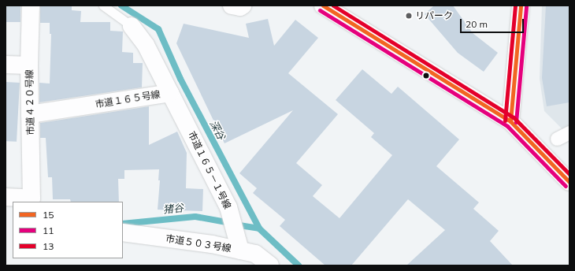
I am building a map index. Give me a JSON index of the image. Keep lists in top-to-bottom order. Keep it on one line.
{"streets":{"street":["市道１６５号線","市道４２０号線","市道１６５－１号線","市道５０３号線"]},"crossings":[["市道１６５号線","市道４２０号線"],["市道１６５号線","市道１６５－１号線"],["市道１６５－１号線","市道５０３号線"]],"water":["深谷","猪谷"],"places":["リパーク"],"lines":["transit line 15","transit line 13","transit line 11"],"legend":["15","11","13"],"scale_bar":"20 m"}
